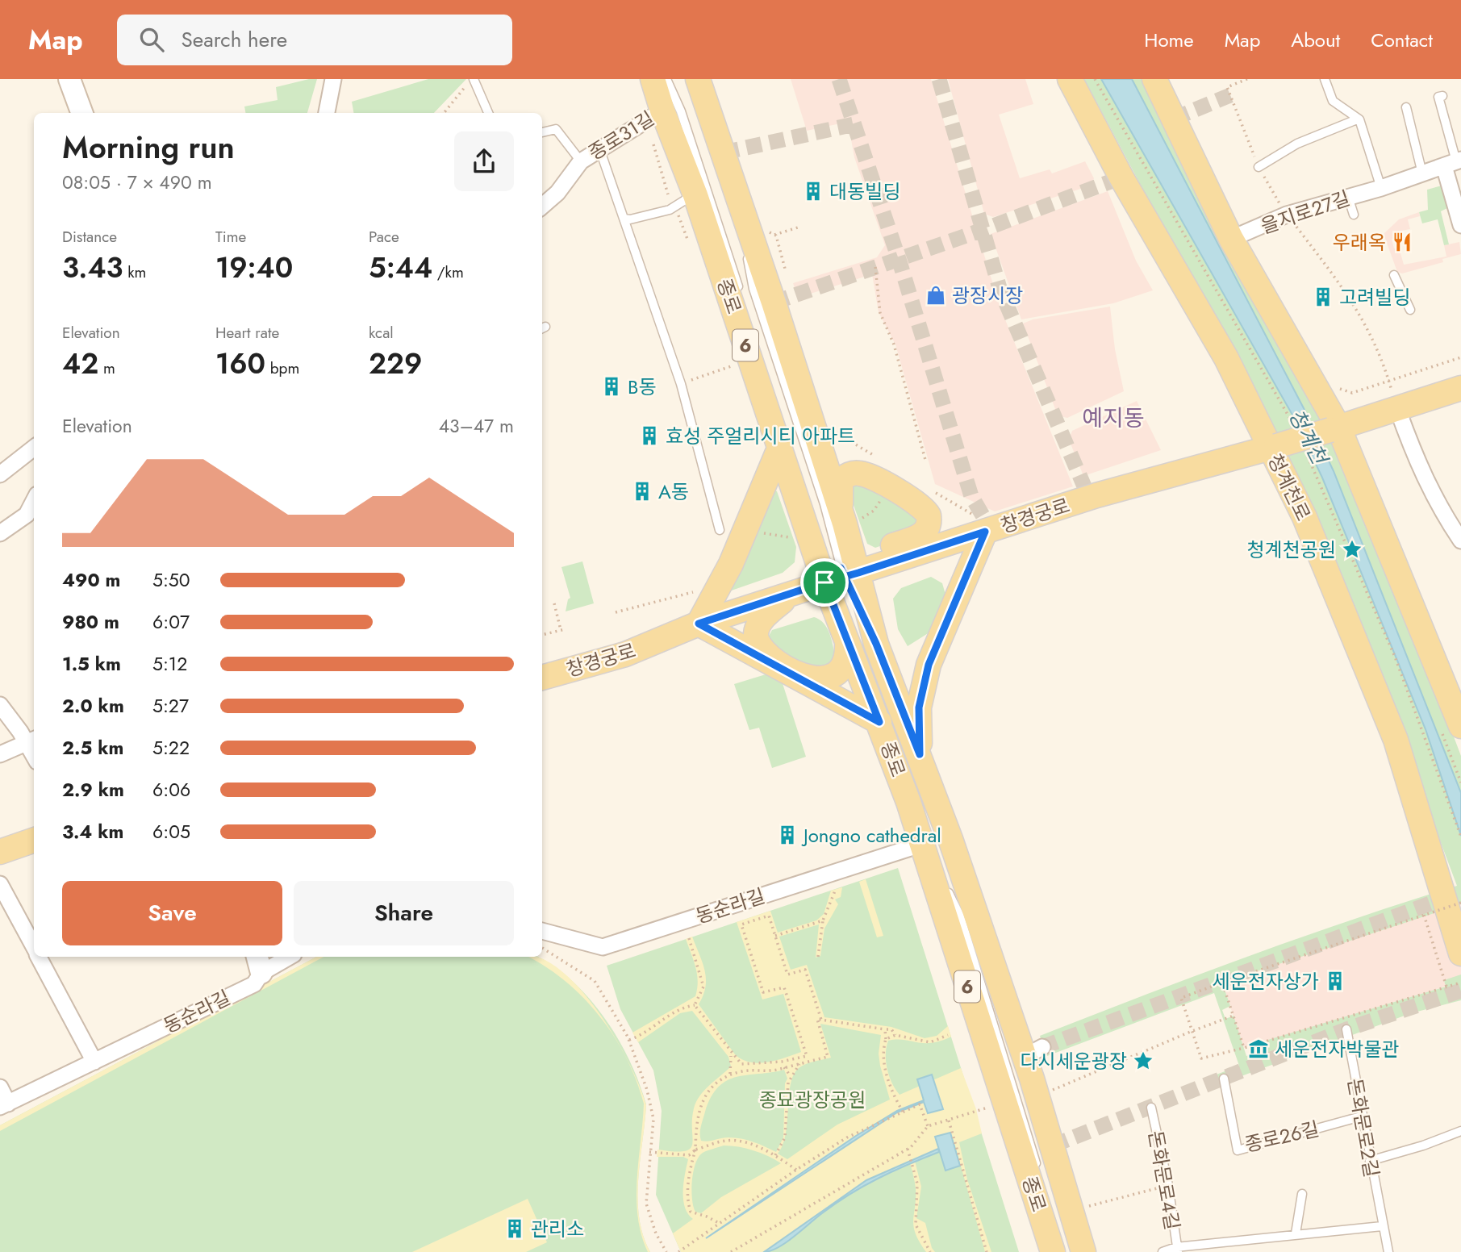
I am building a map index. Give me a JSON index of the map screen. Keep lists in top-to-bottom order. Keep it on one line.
{"streets":{"main road":["종로","6","청계천로","창경궁로"],"street":["종로31길","을지로27길","동순라길"],"lane":["돈화문로2길","종로26길","돈화문로4길"]},"crossings":[["종로31길","종로"],["종로","창경궁로"],["종로","동순라길"],["청계천로","창경궁로"],["돈화문로2길","종로26길"]],"districts":["예지동"],"water":["청계천"],"parks":["종묘광장공원"],"places":{"building":["대동빌딩","고려빌딩","B동","효성 주얼리시티 아파트","A동","Jongno cathedral","세운전자상가","관리소"],"restaurant":["우래옥"],"shop":["광장시장"],"place":["청계천공원","다시세운광장"],"museum":["세운전자박물관"]},"page":{"header":"Map","search":"Search here","nav":["Home","Map","About","Contact"],"heading":["Morning run","08:05 · 7 × 490 m"],"stats":[["Distance","3.43 km"],["Time","19:40"],["Pace","5:44 /km"],["Elevation","42 m"],["Heart rate","160 bpm"],["kcal","229"]],"chart":["Elevation","43–47 m"],"list":[{"name":"490 m","note":"5:50"},{"name":"980 m","note":"6:07"},{"name":"1.5 km","note":"5:12"},{"name":"2.0 km","note":"5:27"},{"name":"2.5 km","note":"5:22"},{"name":"2.9 km","note":"6:06"},{"name":"3.4 km","note":"6:05"}],"buttons":["Save","Share"]}}
